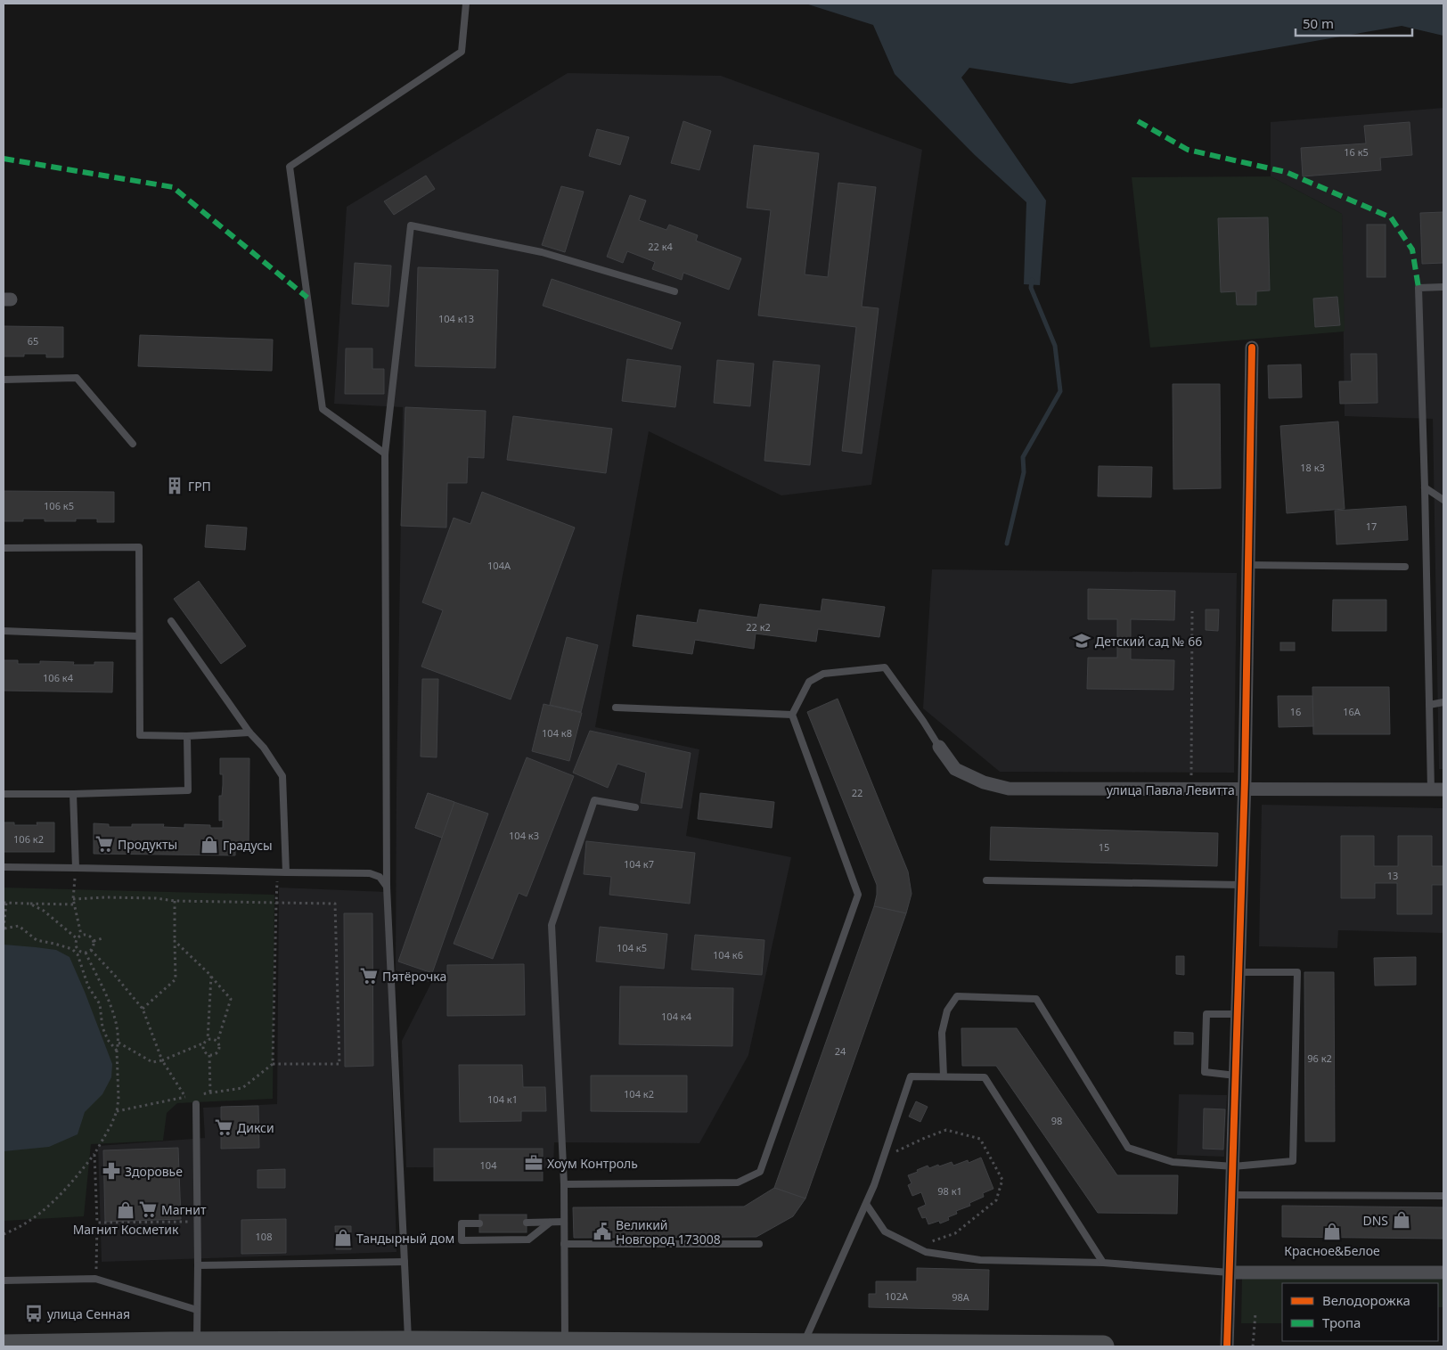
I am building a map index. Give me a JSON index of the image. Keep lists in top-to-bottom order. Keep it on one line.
{"streets":{"street":["улица Павла Левитта"]},"places":{"building":["ГРП"],"school or university":["Детский сад № 66"],"supermarket":["Продукты","Пятёрочка","Дикси","Магнит"],"shop":["Градусы","Магнит Косметик","DNS","Красное&Белое","Тандырный дом"],"office":["Хоум Контроль"],"pharmacy":["Здоровье"],"public building":["Великий Новгород 173008"],"bus stop":["улица Сенная"]},"house_numbers":["16 к5","22 к4","104 к13","65","18 к3","106 к5","17","104А","22 к2","106 к4","16","16А","104 к8","22","104 к3","106 к2","15","104 к7","13","104 к5","104 к6","104 к4","24","96 к2","104 к2","104 к1","98","104","98 к1","108","102А","98А"],"legend":["Велодорожка","Тропа"],"scale_bar":"50 m"}
